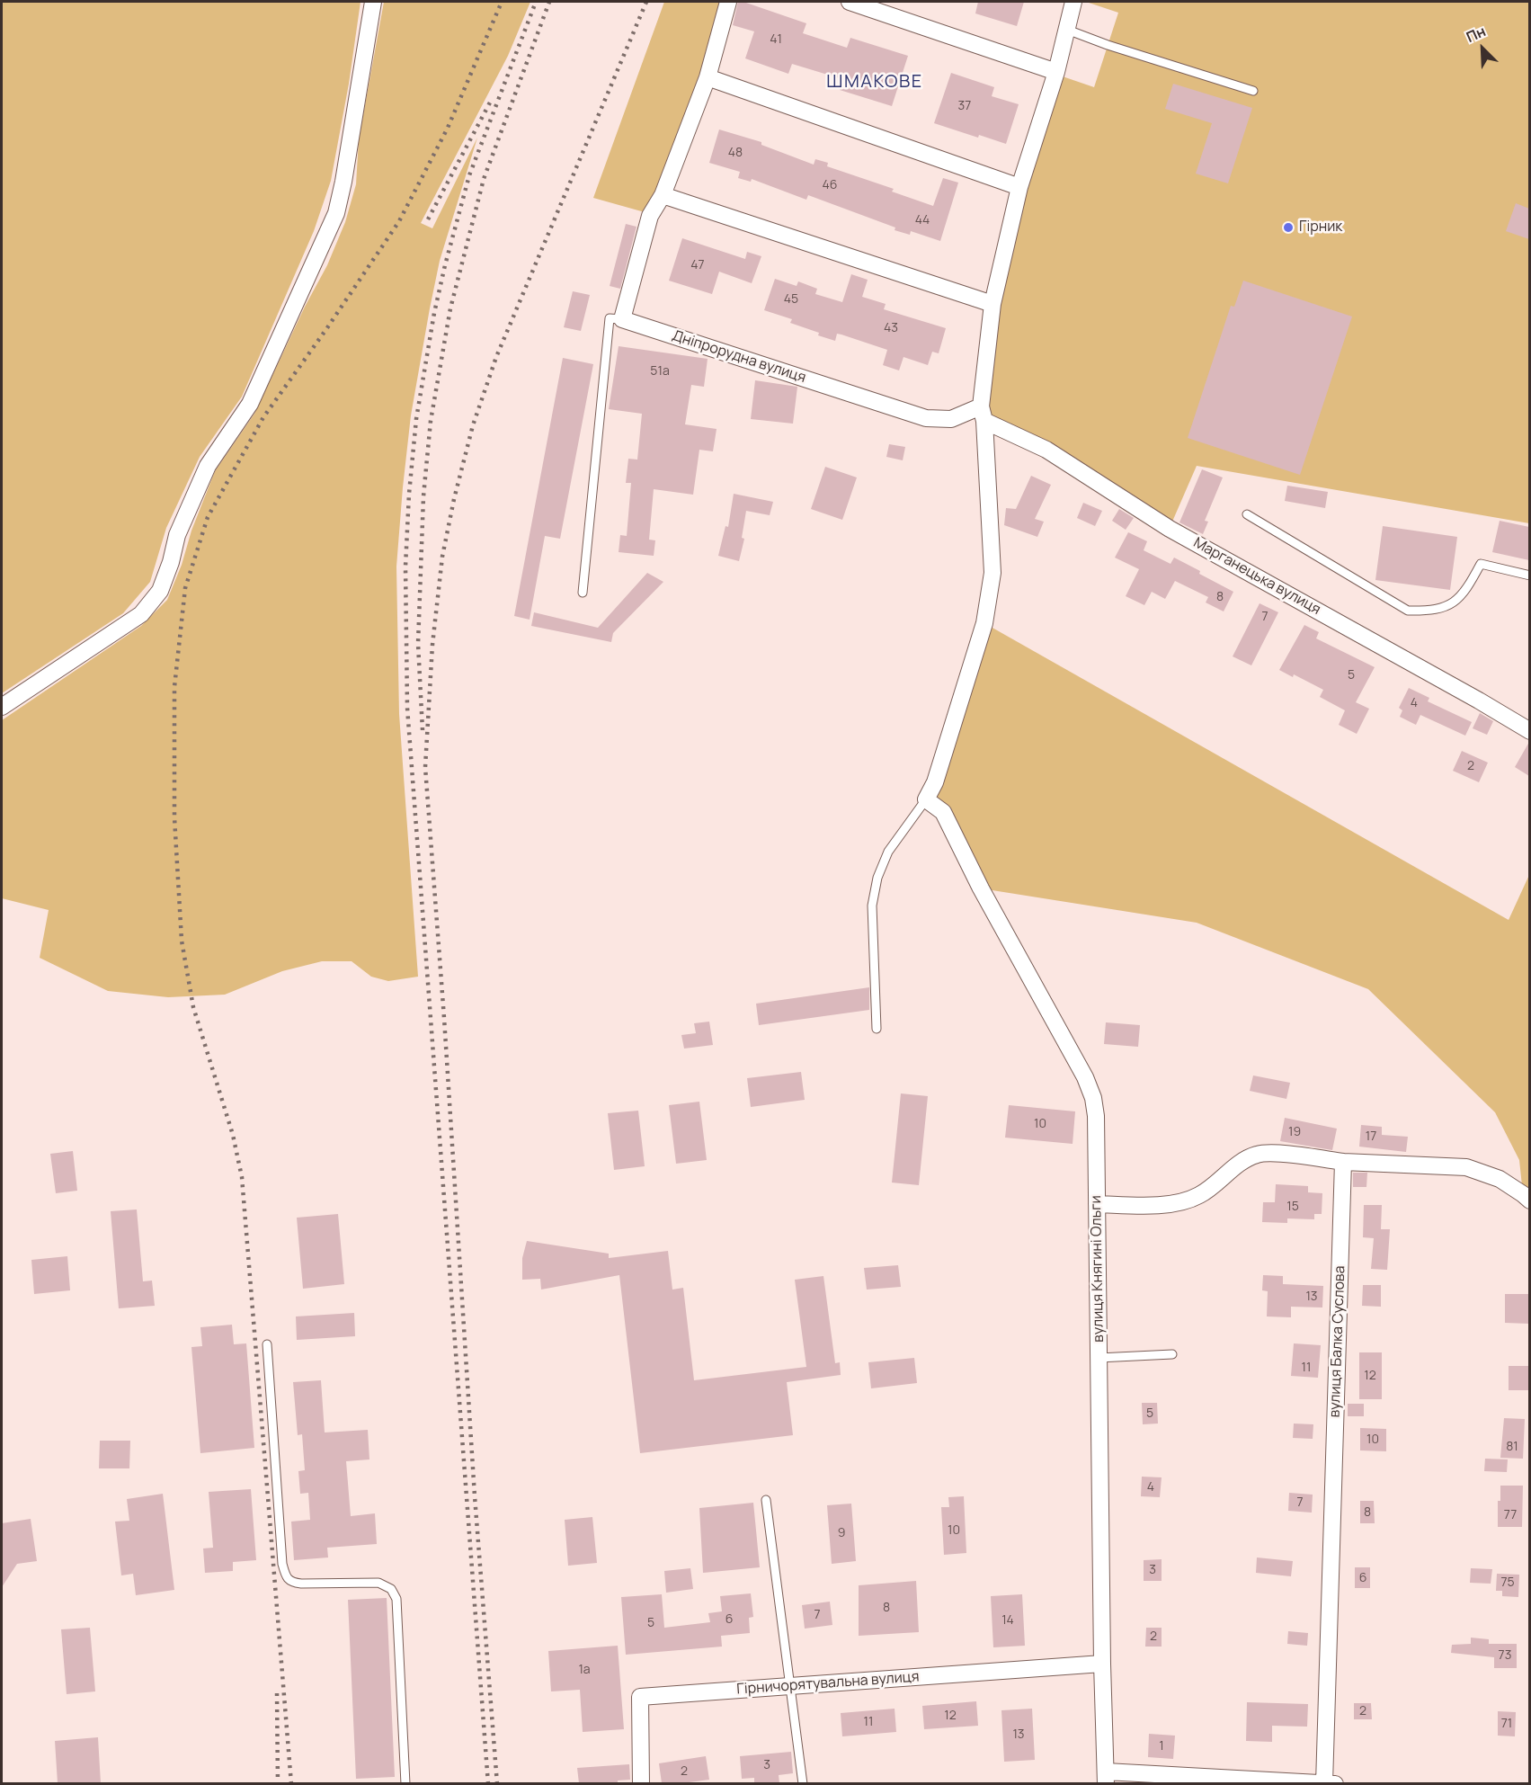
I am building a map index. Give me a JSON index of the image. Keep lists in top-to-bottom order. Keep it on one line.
{"streets":{"street":["Дніпрорудна вулиця","Марганецька вулиця","вулиця Княгині Ольги","вулиця Балка Суслова","Гірничорятувальна вулиця"]},"crossings":[["Дніпрорудна вулиця","Марганецька вулиця"],["вулиця Княгині Ольги","Гірничорятувальна вулиця"]],"districts":["ШМАКОВЕ"],"places":["Гірник"],"house_numbers":["41","37","48","46","44","47","45","43","51а","8","7","5","4","2","10","19","17","15","13","11","12","5","10","81","4","7","8","77","10","9","3","6","75","8","7","6","14","5","2","73","1а","2","12","11","71","13","1","3","2"],"north":"top left"}
